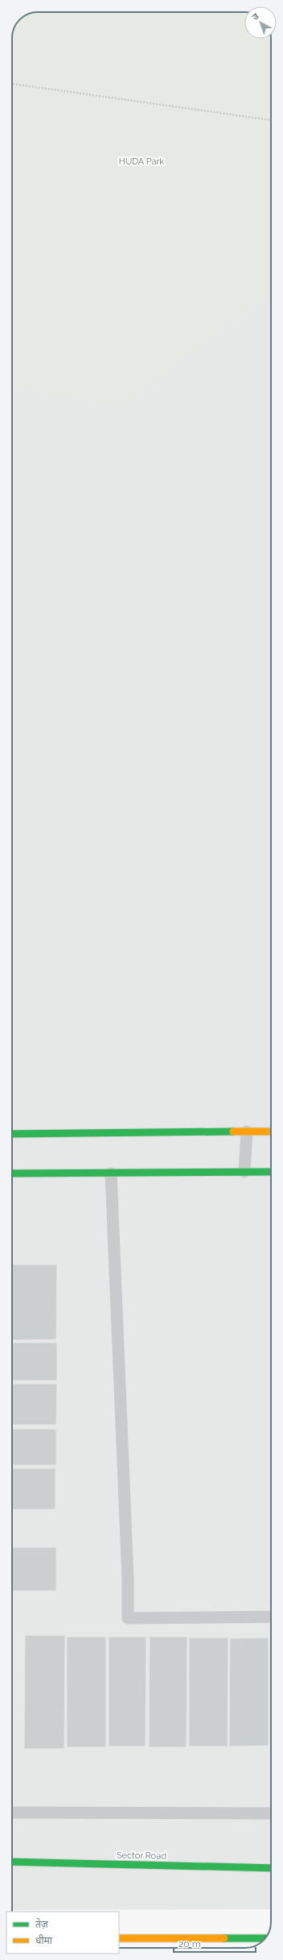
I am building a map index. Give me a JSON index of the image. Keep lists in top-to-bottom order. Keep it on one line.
{"streets":{"street":["Sector Road"]},"parks":["HUDA Park"],"legend":["तेज़","धीमा"],"scale_bar":"20 m","north":"top left"}
